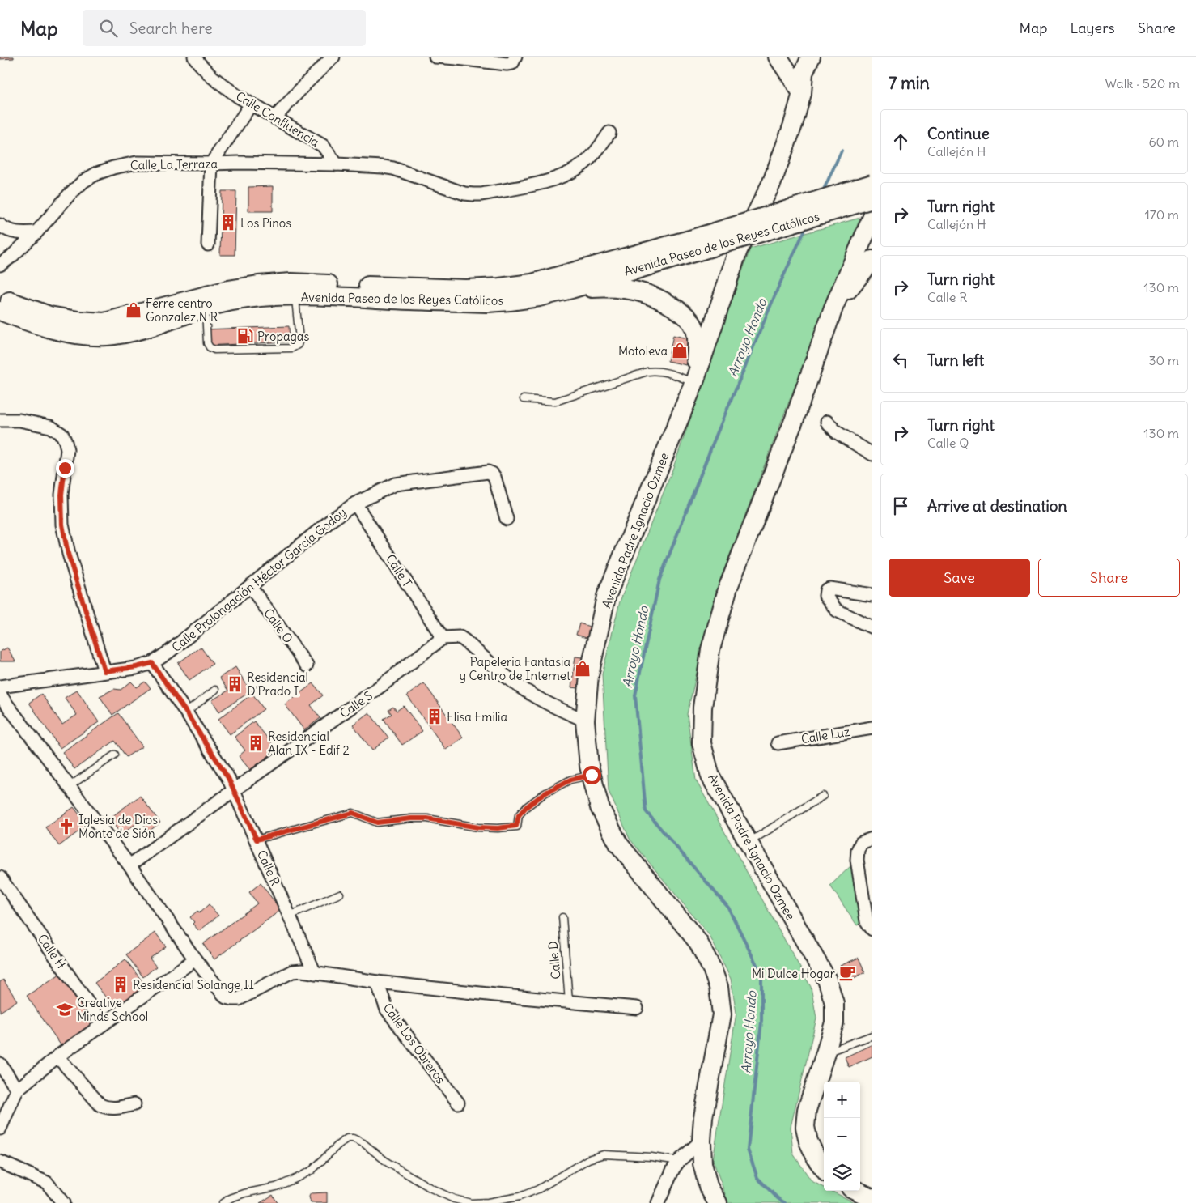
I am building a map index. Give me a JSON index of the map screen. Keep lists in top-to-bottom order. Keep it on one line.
{"streets":{"street":["Calle Confluencia","Calle La Terraza","Avenida Paseo de los Reyes Católicos","Avenida Padre Ignacio Ozmee","Calle T","Calle Prolongación Héctor García Godoy","Calle O","Calle S","Calle Luz","Calle R","Calle H","Calle Los Obreros"],"lane":["Calle D"]},"crossings":[["Calle Confluencia","Calle La Terraza"],["Calle T","Calle Prolongación Héctor García Godoy"],["Calle T","Calle S"],["Calle Prolongación Héctor García Godoy","Calle O"],["Calle Prolongación Héctor García Godoy","Calle R"],["Calle S","Calle R"]],"water":["Arroyo Hondo"],"places":{"building":["Los Pinos","Residencial D'Prado I","Elisa Emilia","Residencial Alan IX - Edif 2","Residencial Solange II"],"shop":["Ferre centro Gonzalez N R","Motoleva","Papeleria Fantasia y Centro de Internet"],"fuel station":["Propagas"],"church":["Iglesia de Dios Monte de Sión"],"cafe":["Mi Dulce Hogar"],"school or university":["Creative Minds School"]},"page":{"header":"Map","search":"Search here","nav":["Map","Layers","Share"],"heading":["7 min","Walk · 520 m"],"list":[["Continue","Callejón H","60 m"],["Turn right","Callejón H","170 m"],["Turn right","Calle R","130 m"],["Turn left","30 m"],["Turn right","Calle Q","130 m"],"Arrive at destination"],"buttons":["Save","Share"],"map_buttons":["+","−"]}}
